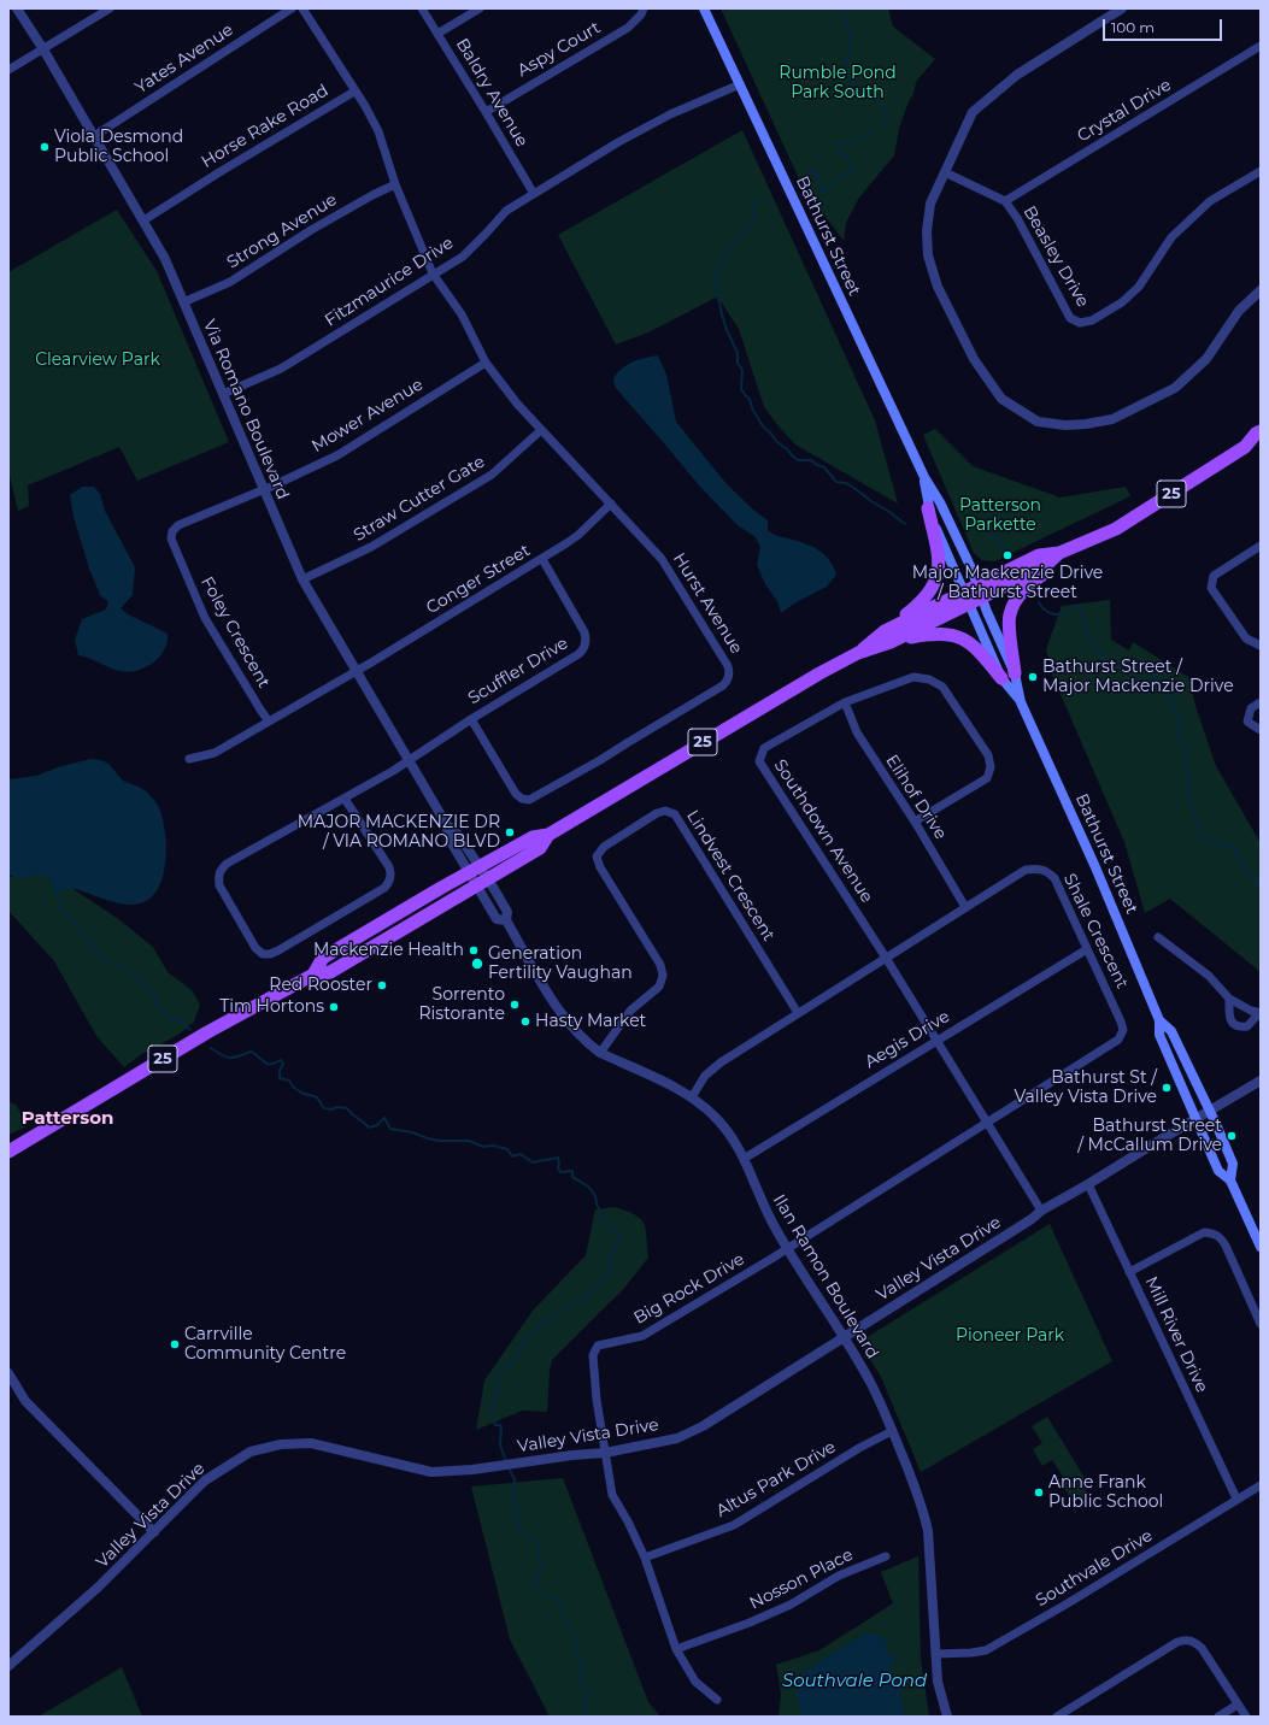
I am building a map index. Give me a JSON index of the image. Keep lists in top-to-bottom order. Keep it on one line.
{"streets":{"main road":["Bathurst Street","25"],"street":["Aspy Court","Yates Avenue","Baldry Avenue","Crystal Drive","Horse Rake Road","Strong Avenue","Beasley Drive","Fitzmaurice Drive","Via Romano Boulevard","Mower Avenue","Straw Cutter Gate","Conger Street","Hurst Avenue","Foley Crescent","Scuffler Drive","Elihof Drive","Southdown Avenue","Lindvest Crescent","Shale Crescent","Aegis Drive","Valley Vista Drive","Ilan Ramon Boulevard","Big Rock Drive","Mill River Drive","Altus Park Drive","Southvale Drive","Nosson Place"]},"crossings":[["Aspy Court","Baldry Avenue"],["Yates Avenue","Via Romano Boulevard"],["Baldry Avenue","Fitzmaurice Drive"],["Crystal Drive","Beasley Drive"],["Horse Rake Road","Via Romano Boulevard"],["Horse Rake Road","Hurst Avenue"],["Strong Avenue","Via Romano Boulevard"],["Strong Avenue","Hurst Avenue"],["Bathurst Street","Fitzmaurice Drive"],["Bathurst Street","25"],["Bathurst Street","Valley Vista Drive"],["Fitzmaurice Drive","Via Romano Boulevard"],["Fitzmaurice Drive","Hurst Avenue"],["Via Romano Boulevard","Mower Avenue"],["Via Romano Boulevard","25"],["Via Romano Boulevard","Straw Cutter Gate"],["Via Romano Boulevard","Conger Street"],["Via Romano Boulevard","Foley Crescent"],["Via Romano Boulevard","Scuffler Drive"],["Via Romano Boulevard","Ilan Ramon Boulevard"],["Mower Avenue","Hurst Avenue"],["Mower Avenue","Foley Crescent"],["25","Ilan Ramon Boulevard"],["Straw Cutter Gate","Hurst Avenue"],["Conger Street","Hurst Avenue"],["Conger Street","Scuffler Drive"],["Hurst Avenue","Scuffler Drive"],["Elihof Drive","Southdown Avenue"],["Elihof Drive","Shale Crescent"],["Southdown Avenue","Shale Crescent"],["Southdown Avenue","Aegis Drive"],["Southdown Avenue","Valley Vista Drive"],["Lindvest Crescent","Shale Crescent"],["Lindvest Crescent","Ilan Ramon Boulevard"],["Shale Crescent","Aegis Drive"],["Shale Crescent","Ilan Ramon Boulevard"],["Shale Crescent","Big Rock Drive"],["Aegis Drive","Ilan Ramon Boulevard"],["Valley Vista Drive","Ilan Ramon Boulevard"],["Valley Vista Drive","Big Rock Drive"],["Valley Vista Drive","Mill River Drive"],["Ilan Ramon Boulevard","Big Rock Drive"],["Ilan Ramon Boulevard","Altus Park Drive"],["Ilan Ramon Boulevard","Southvale Drive"],["Mill River Drive","Southvale Drive"]],"districts":["Patterson"],"water":["Southvale Pond"],"parks":["Rumble Pond Park South","Clearview Park","Patterson Parkette","Pioneer Park"],"places":["Viola Desmond Public School","Major Mackenzie Drive / Bathurst Street","Bathurst Street / Major Mackenzie Drive","MAJOR MACKENZIE DR / VIA ROMANO BLVD","Mackenzie Health","Generation Fertility Vaughan","Red Rooster","Sorrento Ristorante","Tim Hortons","Hasty Market","Bathurst St / Valley Vista Drive","Bathurst Street / McCallum Drive","Carrville Community Centre","Anne Frank Public School"],"scale_bar":"100 m"}
